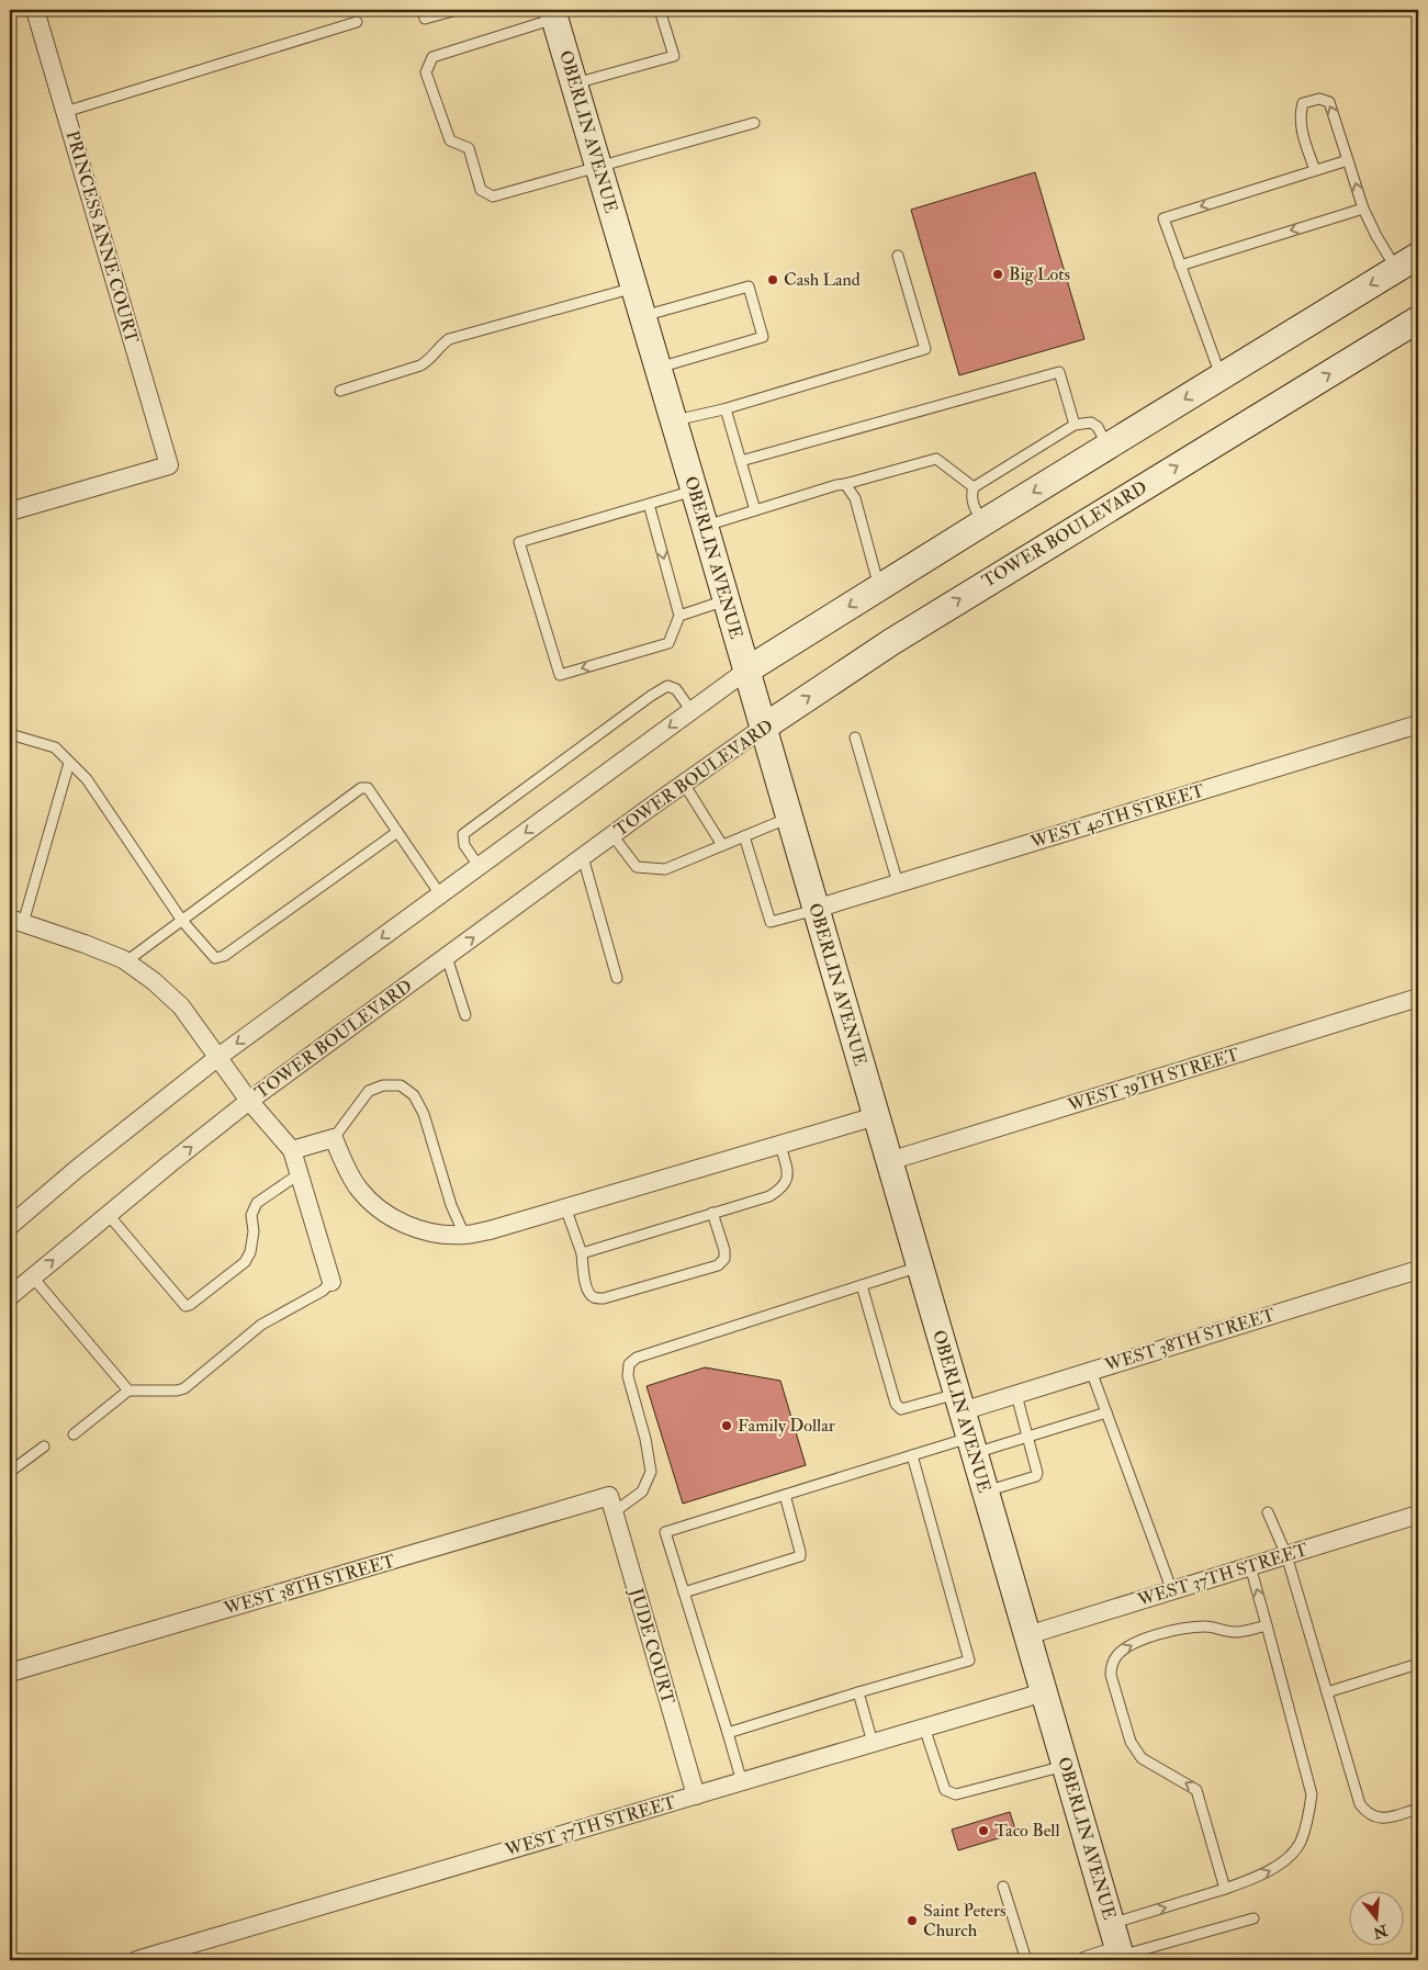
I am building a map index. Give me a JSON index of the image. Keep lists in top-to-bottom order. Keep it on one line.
{"streets":{"street":["OBERLIN AVENUE","PRINCESS ANNE COURT","TOWER BOULEVARD","WEST 40TH STREET","WEST 39TH STREET","WEST 38TH STREET","WEST 37TH STREET","JUDE COURT"]},"crossings":[["OBERLIN AVENUE","TOWER BOULEVARD"],["OBERLIN AVENUE","WEST 40TH STREET"],["OBERLIN AVENUE","WEST 39TH STREET"],["OBERLIN AVENUE","WEST 38TH STREET"],["OBERLIN AVENUE","WEST 37TH STREET"],["WEST 38TH STREET","JUDE COURT"],["WEST 37TH STREET","JUDE COURT"]],"places":["Big Lots","Cash Land","Family Dollar","Taco Bell","Saint Peters Church"],"north":"bottom"}
